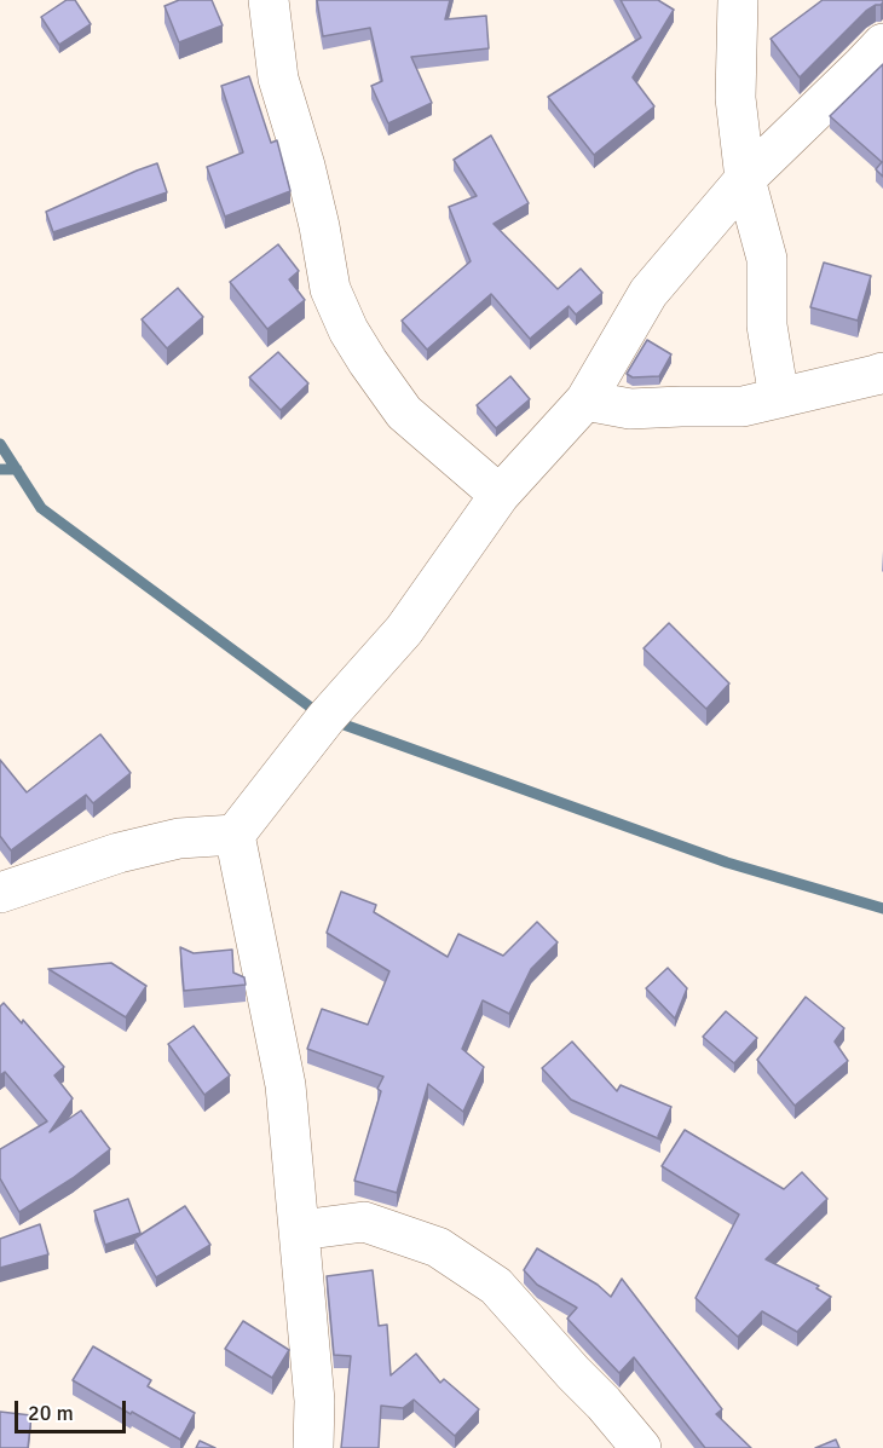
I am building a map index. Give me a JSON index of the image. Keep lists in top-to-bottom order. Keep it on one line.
{"scale_bar":"20 m"}
